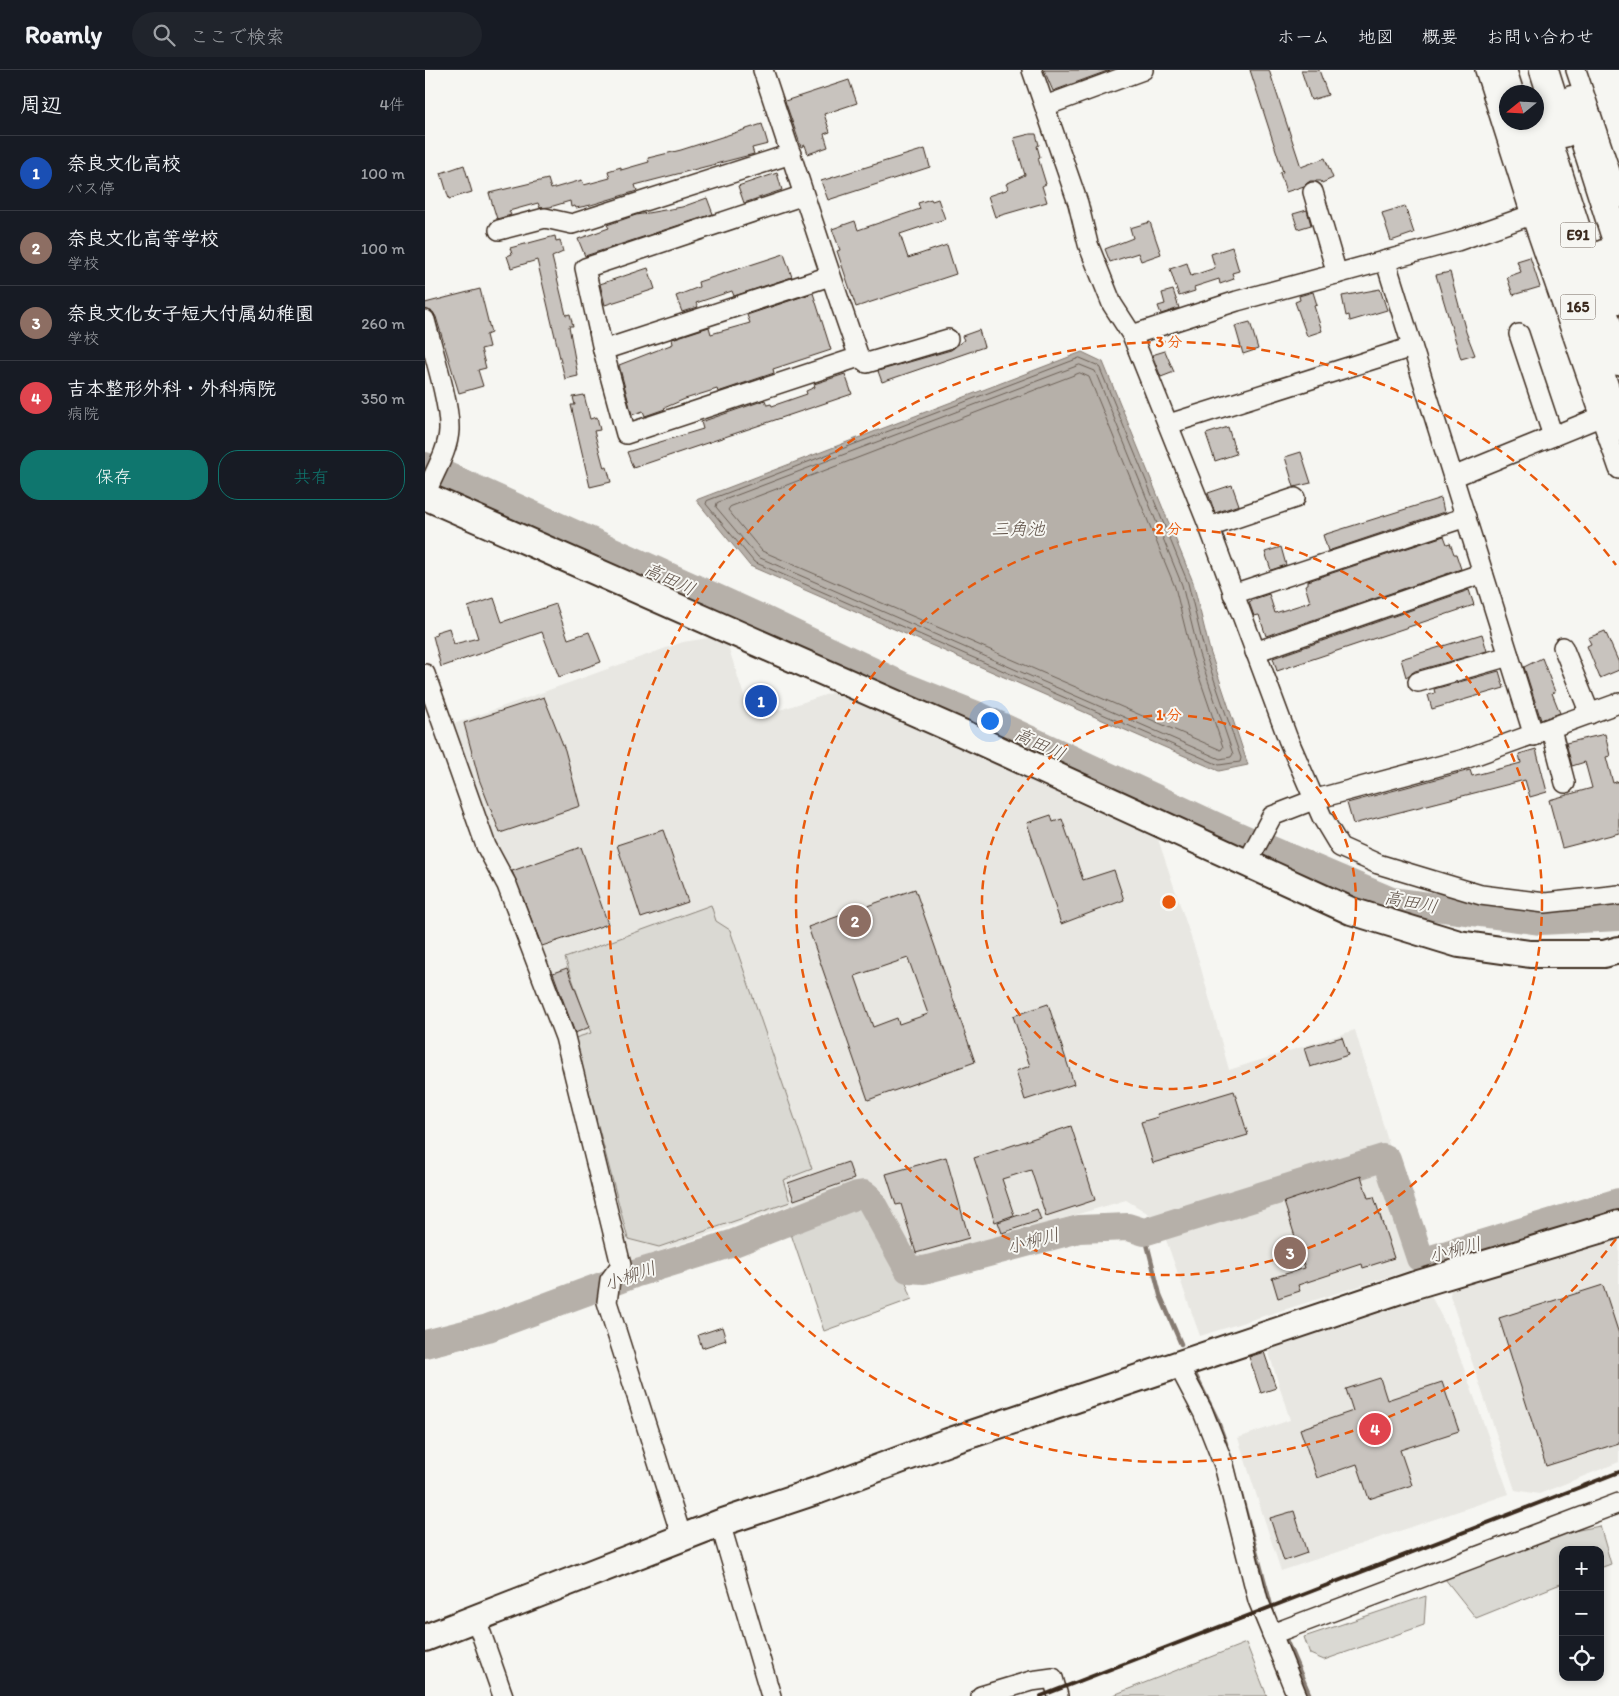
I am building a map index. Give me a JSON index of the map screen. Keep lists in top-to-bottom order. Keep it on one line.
{"streets":{"highway":["E91","165"]},"water":["三角池","高田川","小柳川"],"north":"left","page":{"header":"Roamly","search":"ここで検索","nav":["ホーム","地図","概要","お問い合わせ"],"heading":["周辺","4件"],"list":[{"mark":"1","name":"奈良文化高校","note":"バス停","value":"100 m"},{"mark":"2","name":"奈良文化高等学校","note":"学校","value":"100 m"},{"mark":"3","name":"奈良文化女子短大付属幼稚園","note":"学校","value":"260 m"},{"mark":"4","name":"吉本整形外科・外科病院","note":"病院","value":"350 m"}],"buttons":["保存","共有"],"pins":["1","2","3","4"],"map_buttons":["+","−"]},"rings":["3 分","2 分","1 分"]}
